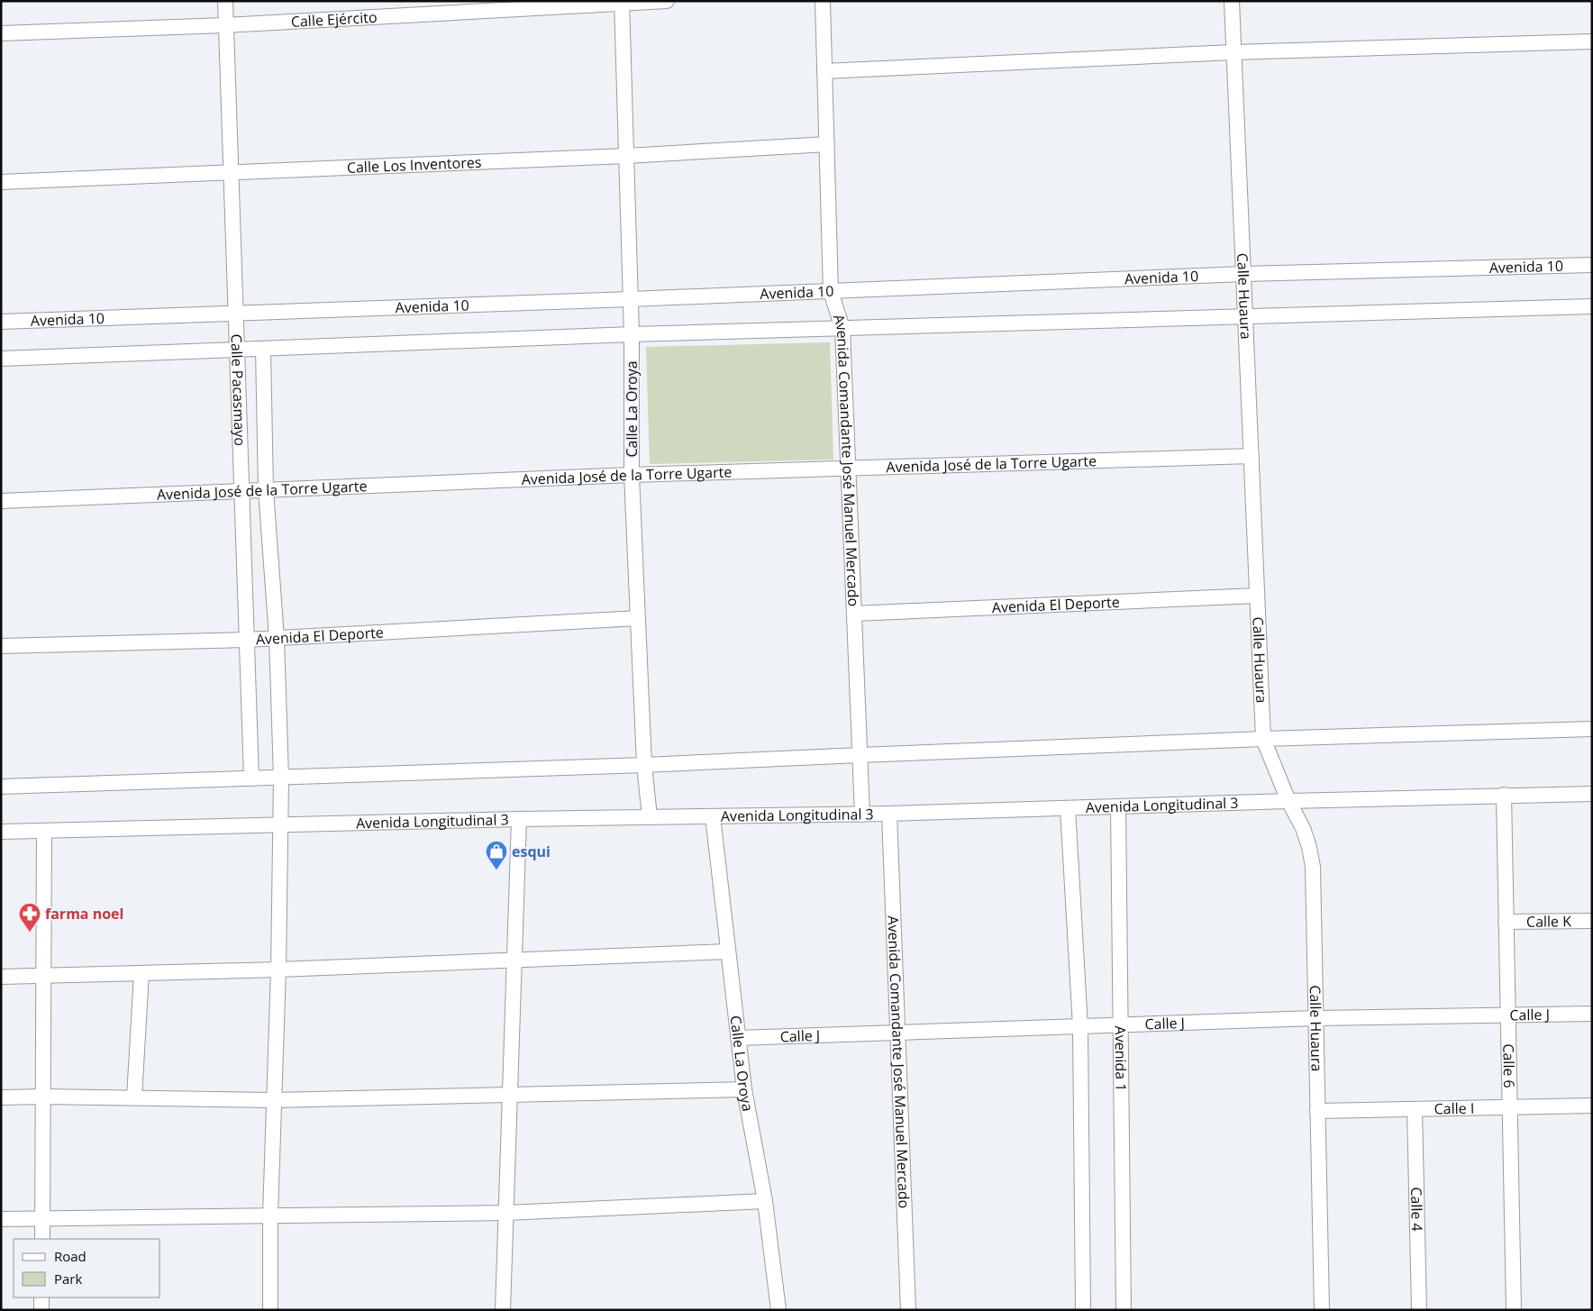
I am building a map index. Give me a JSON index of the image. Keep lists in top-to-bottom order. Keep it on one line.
{"streets":{"street":["Calle Ejército","Calle Los Inventores","Avenida 10","Calle Huaura","Calle Pacasmayo","Calle La Oroya","Avenida Comandante José Manuel Mercado","Avenida José de la Torre Ugarte","Avenida El Deporte","Avenida Longitudinal 3","Calle K","Calle J","Avenida 1","Calle 6","Calle I","Calle 4"]},"crossings":[["Calle Ejército","Calle Pacasmayo"],["Calle Ejército","Calle La Oroya"],["Calle Los Inventores","Calle Pacasmayo"],["Calle Los Inventores","Calle La Oroya"],["Calle Los Inventores","Avenida Comandante José Manuel Mercado"],["Avenida 10","Calle Huaura"],["Avenida 10","Calle Pacasmayo"],["Avenida 10","Calle La Oroya"],["Avenida 10","Avenida Comandante José Manuel Mercado"],["Calle Huaura","Avenida José de la Torre Ugarte"],["Calle Huaura","Avenida El Deporte"],["Calle Huaura","Avenida Longitudinal 3"],["Calle Huaura","Calle J"],["Calle Huaura","Calle I"],["Calle Pacasmayo","Avenida José de la Torre Ugarte"],["Calle Pacasmayo","Avenida El Deporte"],["Calle La Oroya","Avenida José de la Torre Ugarte"],["Calle La Oroya","Avenida El Deporte"],["Calle La Oroya","Avenida Longitudinal 3"],["Calle La Oroya","Calle J"],["Avenida Comandante José Manuel Mercado","Avenida José de la Torre Ugarte"],["Avenida Comandante José Manuel Mercado","Avenida El Deporte"],["Avenida Comandante José Manuel Mercado","Avenida Longitudinal 3"],["Avenida Comandante José Manuel Mercado","Calle J"],["Avenida Longitudinal 3","Avenida 1"],["Avenida Longitudinal 3","Calle 6"],["Calle K","Calle 6"],["Calle J","Avenida 1"],["Calle J","Calle 6"],["Calle 6","Calle I"],["Calle I","Calle 4"]],"places":{"shop":["esqui"],"pharmacy":["farma noel"]},"legend":["Road","Park"]}
